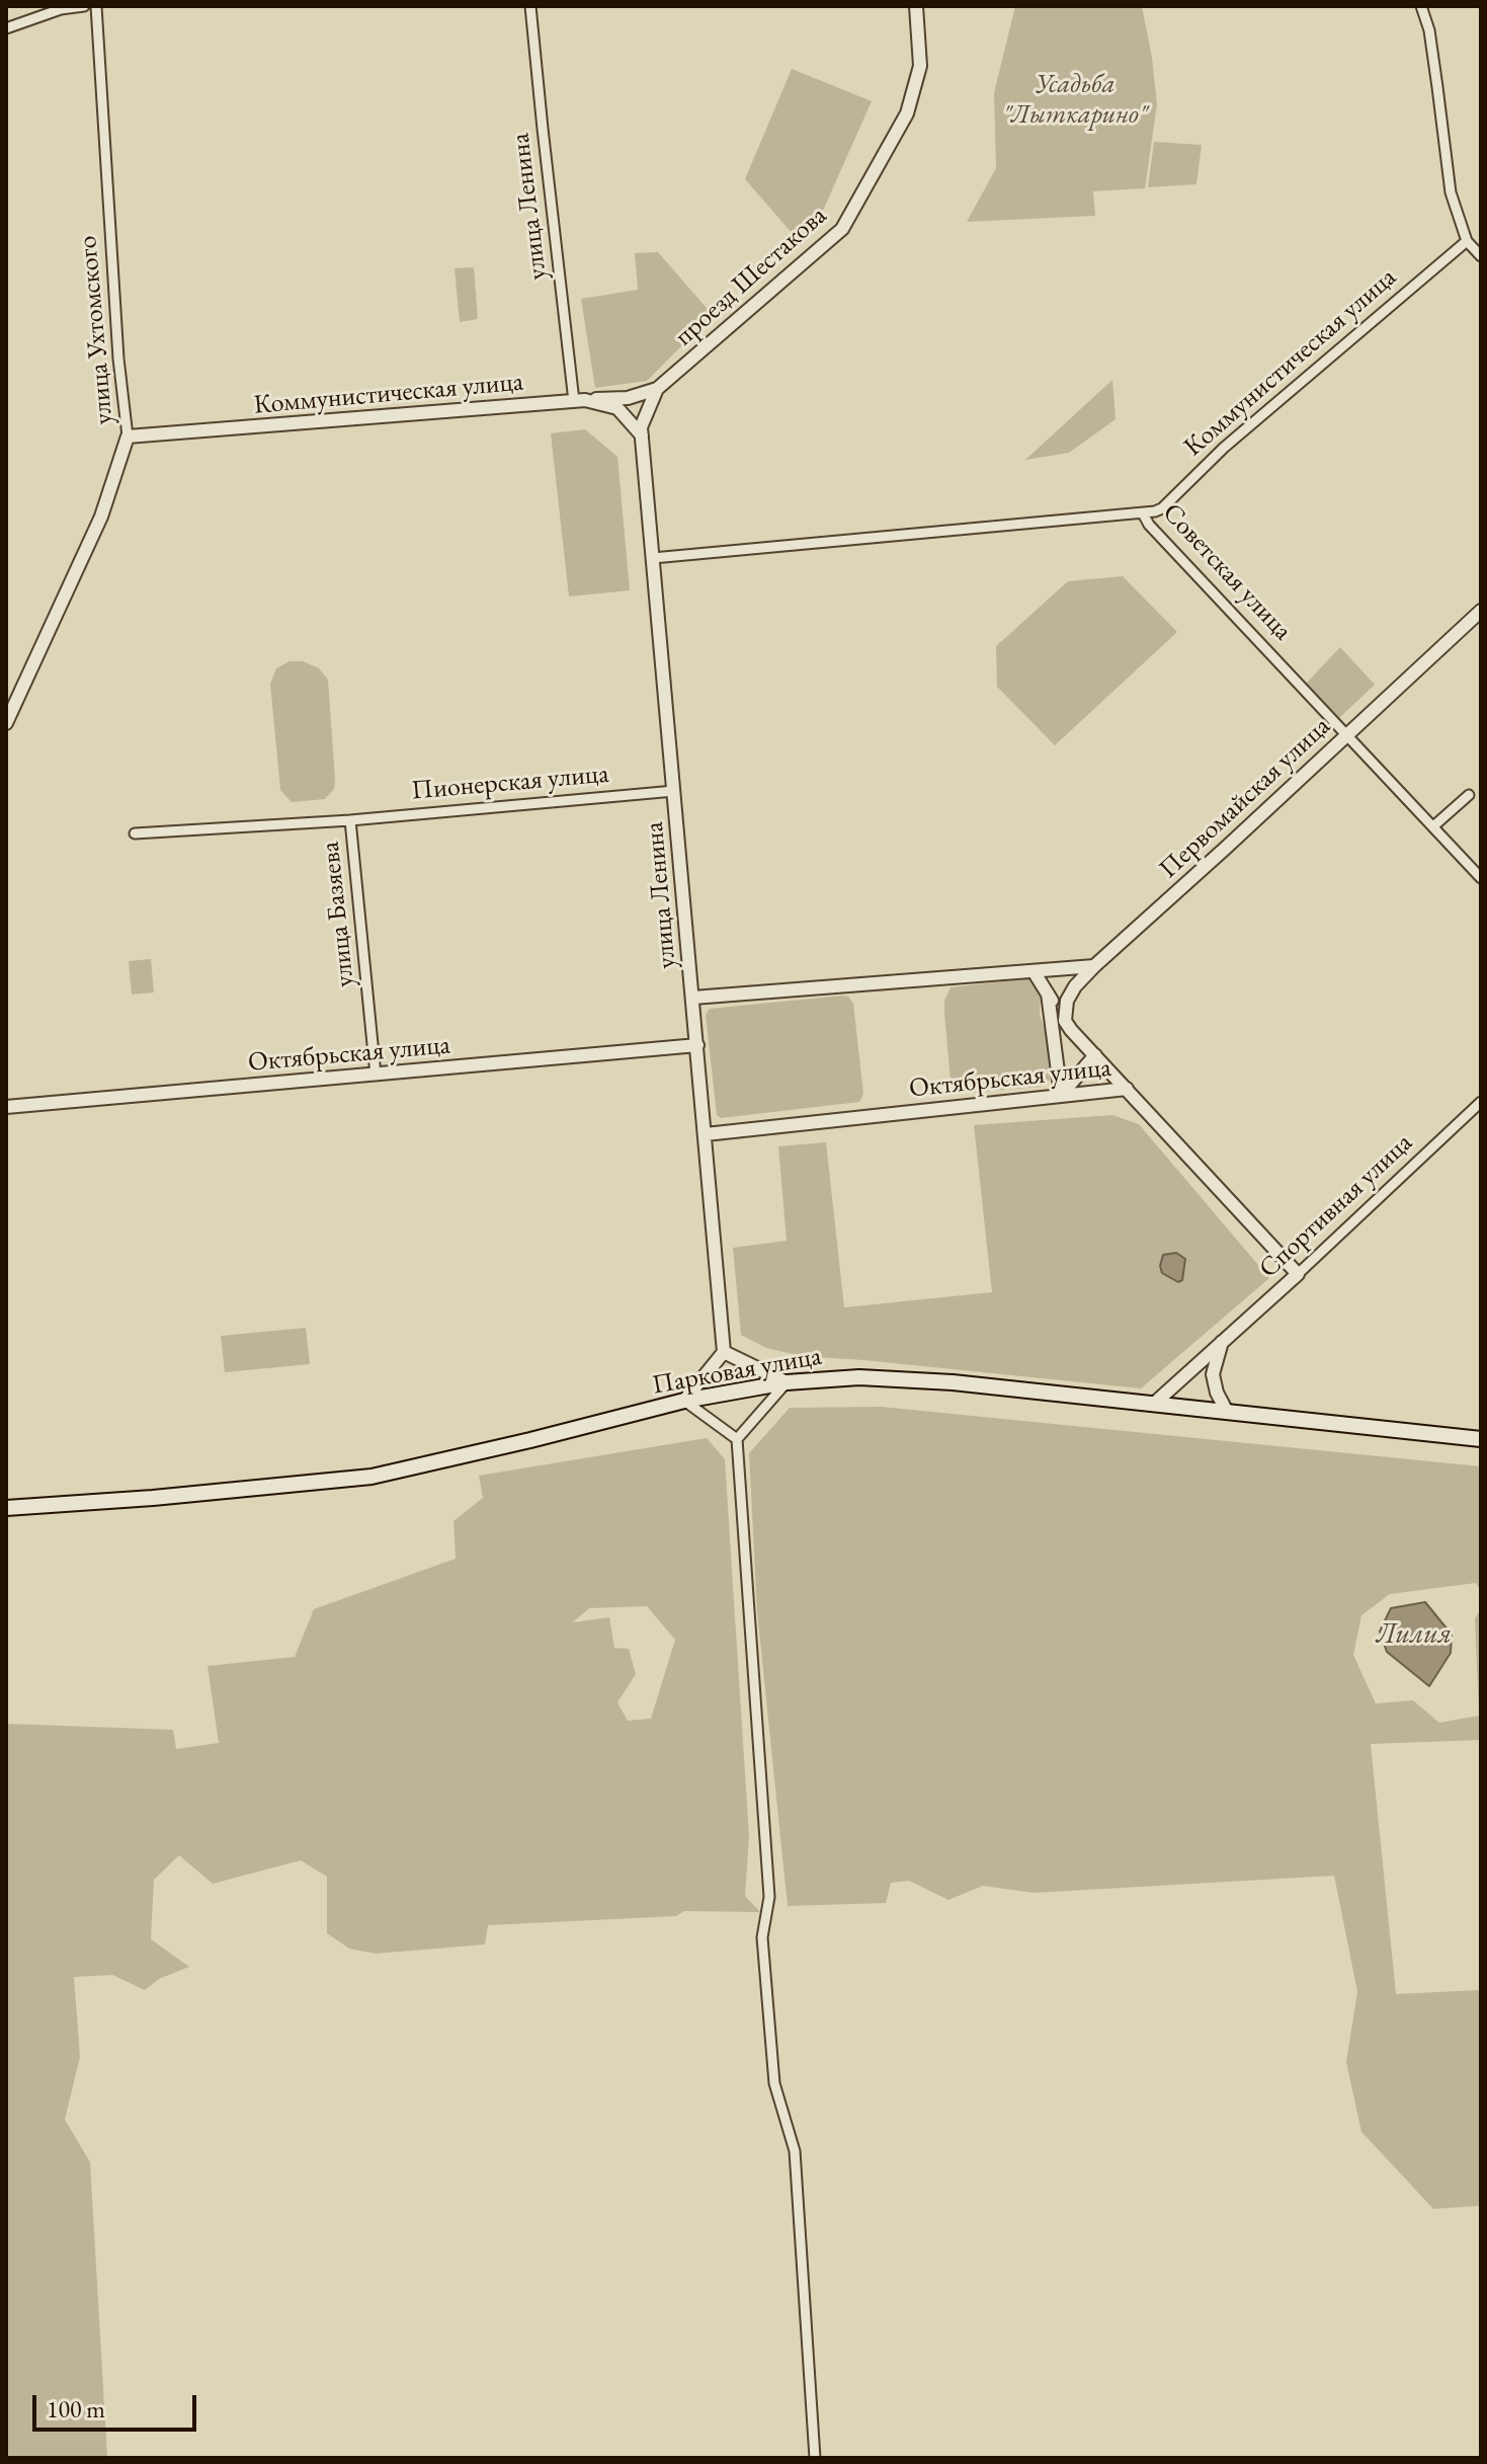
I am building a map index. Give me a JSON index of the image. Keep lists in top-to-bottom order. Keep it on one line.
{"streets":{"main road":["Парковая улица"],"street":["улица Ленина","проезд Шестакова","улица Ухтомского","Коммунистическая улица","Советская улица","Пионерская улица","Первомайская улица","улица Базяева","Октябрьская улица","Спортивная улица"]},"crossings":[["улица Ленина","проезд Шестакова"],["улица Ленина","Коммунистическая улица"],["улица Ленина","Советская улица"],["улица Ленина","Пионерская улица"],["улица Ленина","Октябрьская улица"],["проезд Шестакова","Коммунистическая улица"],["улица Ухтомского","Коммунистическая улица"],["Коммунистическая улица","Советская улица"],["Советская улица","Первомайская улица"],["Пионерская улица","улица Базяева"],["улица Базяева","Октябрьская улица"],["Спортивная улица","Парковая улица"]],"water":["Лилия"],"parks":["Усадьба \"Лыткарино\""],"scale_bar":"100 m"}
